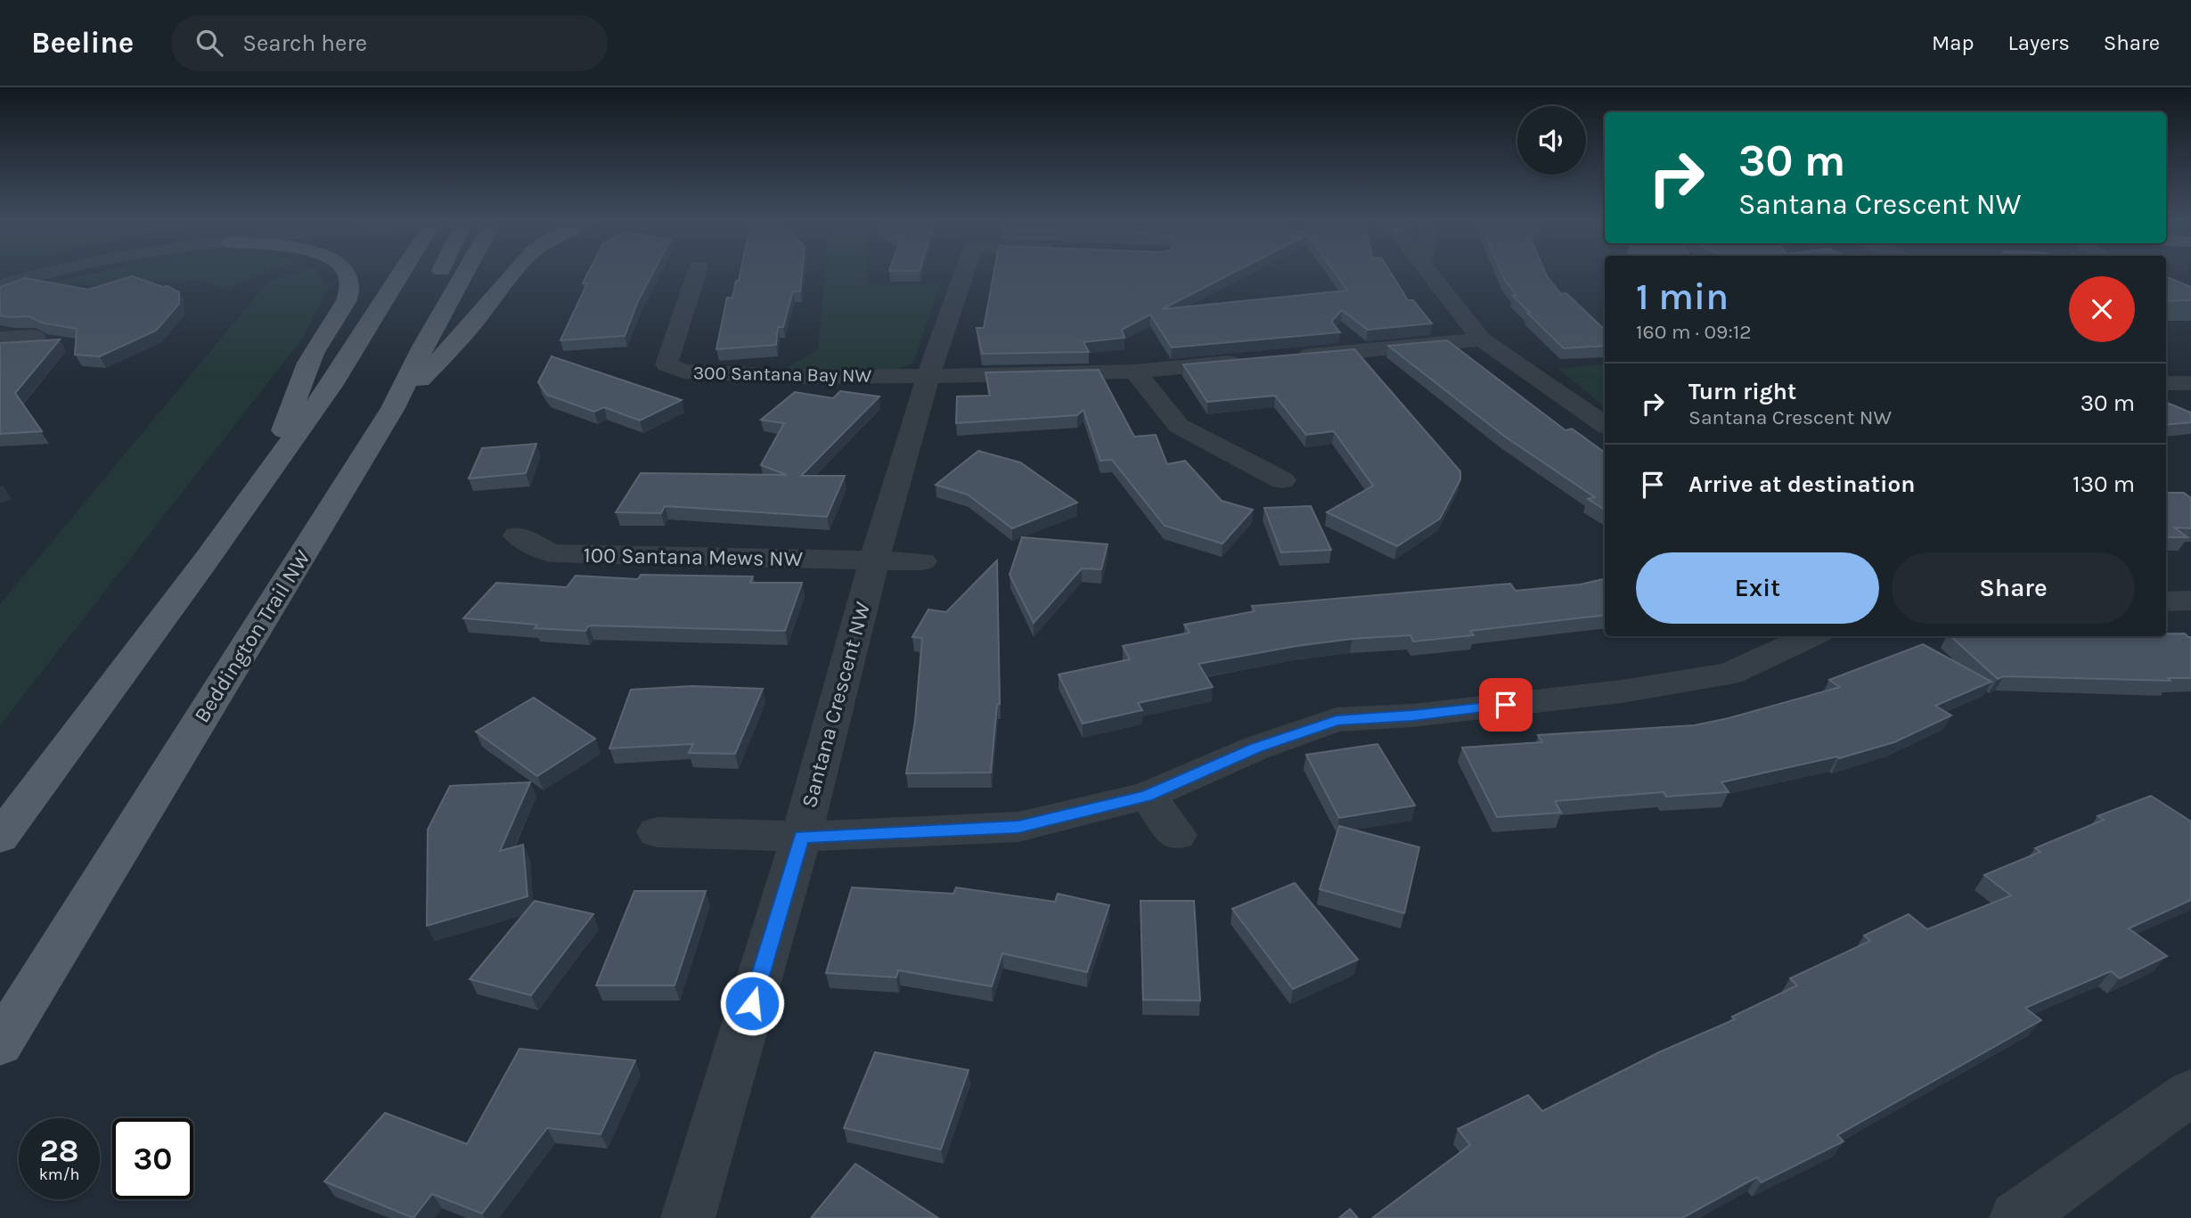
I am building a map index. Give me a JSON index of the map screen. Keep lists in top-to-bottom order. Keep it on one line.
{"streets":{"main road":["Beddington Trail NW"],"street":["300 Santana Bay NW","100 Santana Mews NW","Santana Crescent NW"]},"crossings":[["300 Santana Bay NW","Santana Crescent NW"],["100 Santana Mews NW","Santana Crescent NW"]],"page":{"header":"Beeline","search":"Search here","nav":["Map","Layers","Share"],"turn":["30 m","Santana Crescent NW"],"heading":["1 min","160 m · 09:12"],"list":[{"name":"Turn right","note":"Santana Crescent NW","value":"30 m"},{"name":"Arrive at destination","value":"130 m"}],"buttons":["Exit","Share"],"speed":"28 km/h","limit":"30"}}
